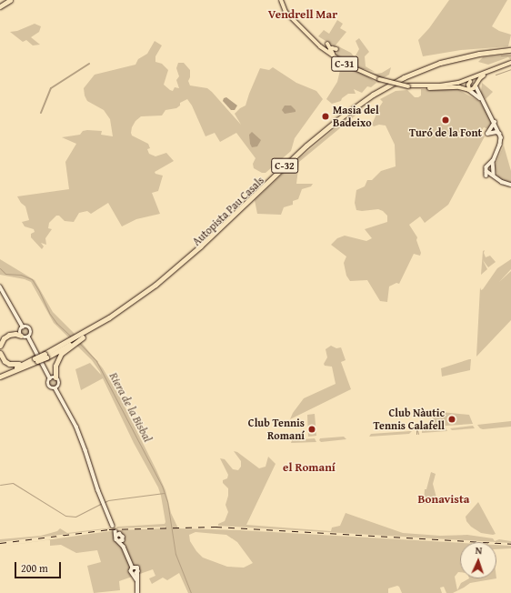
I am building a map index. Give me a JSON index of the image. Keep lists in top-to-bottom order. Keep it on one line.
{"streets":{"highway":["C-32","Autopista Pau Casals"],"main road":["C-31"]},"districts":["Vendrell Mar","el Romaní","Bonavista"],"water":["Riera de la Bisbal"],"places":["Masia del Badeixo","Turó de la Font","Club Nàutic Tennis Calafell","Club Tennis Romaní"],"scale_bar":"200 m","north":"top"}
